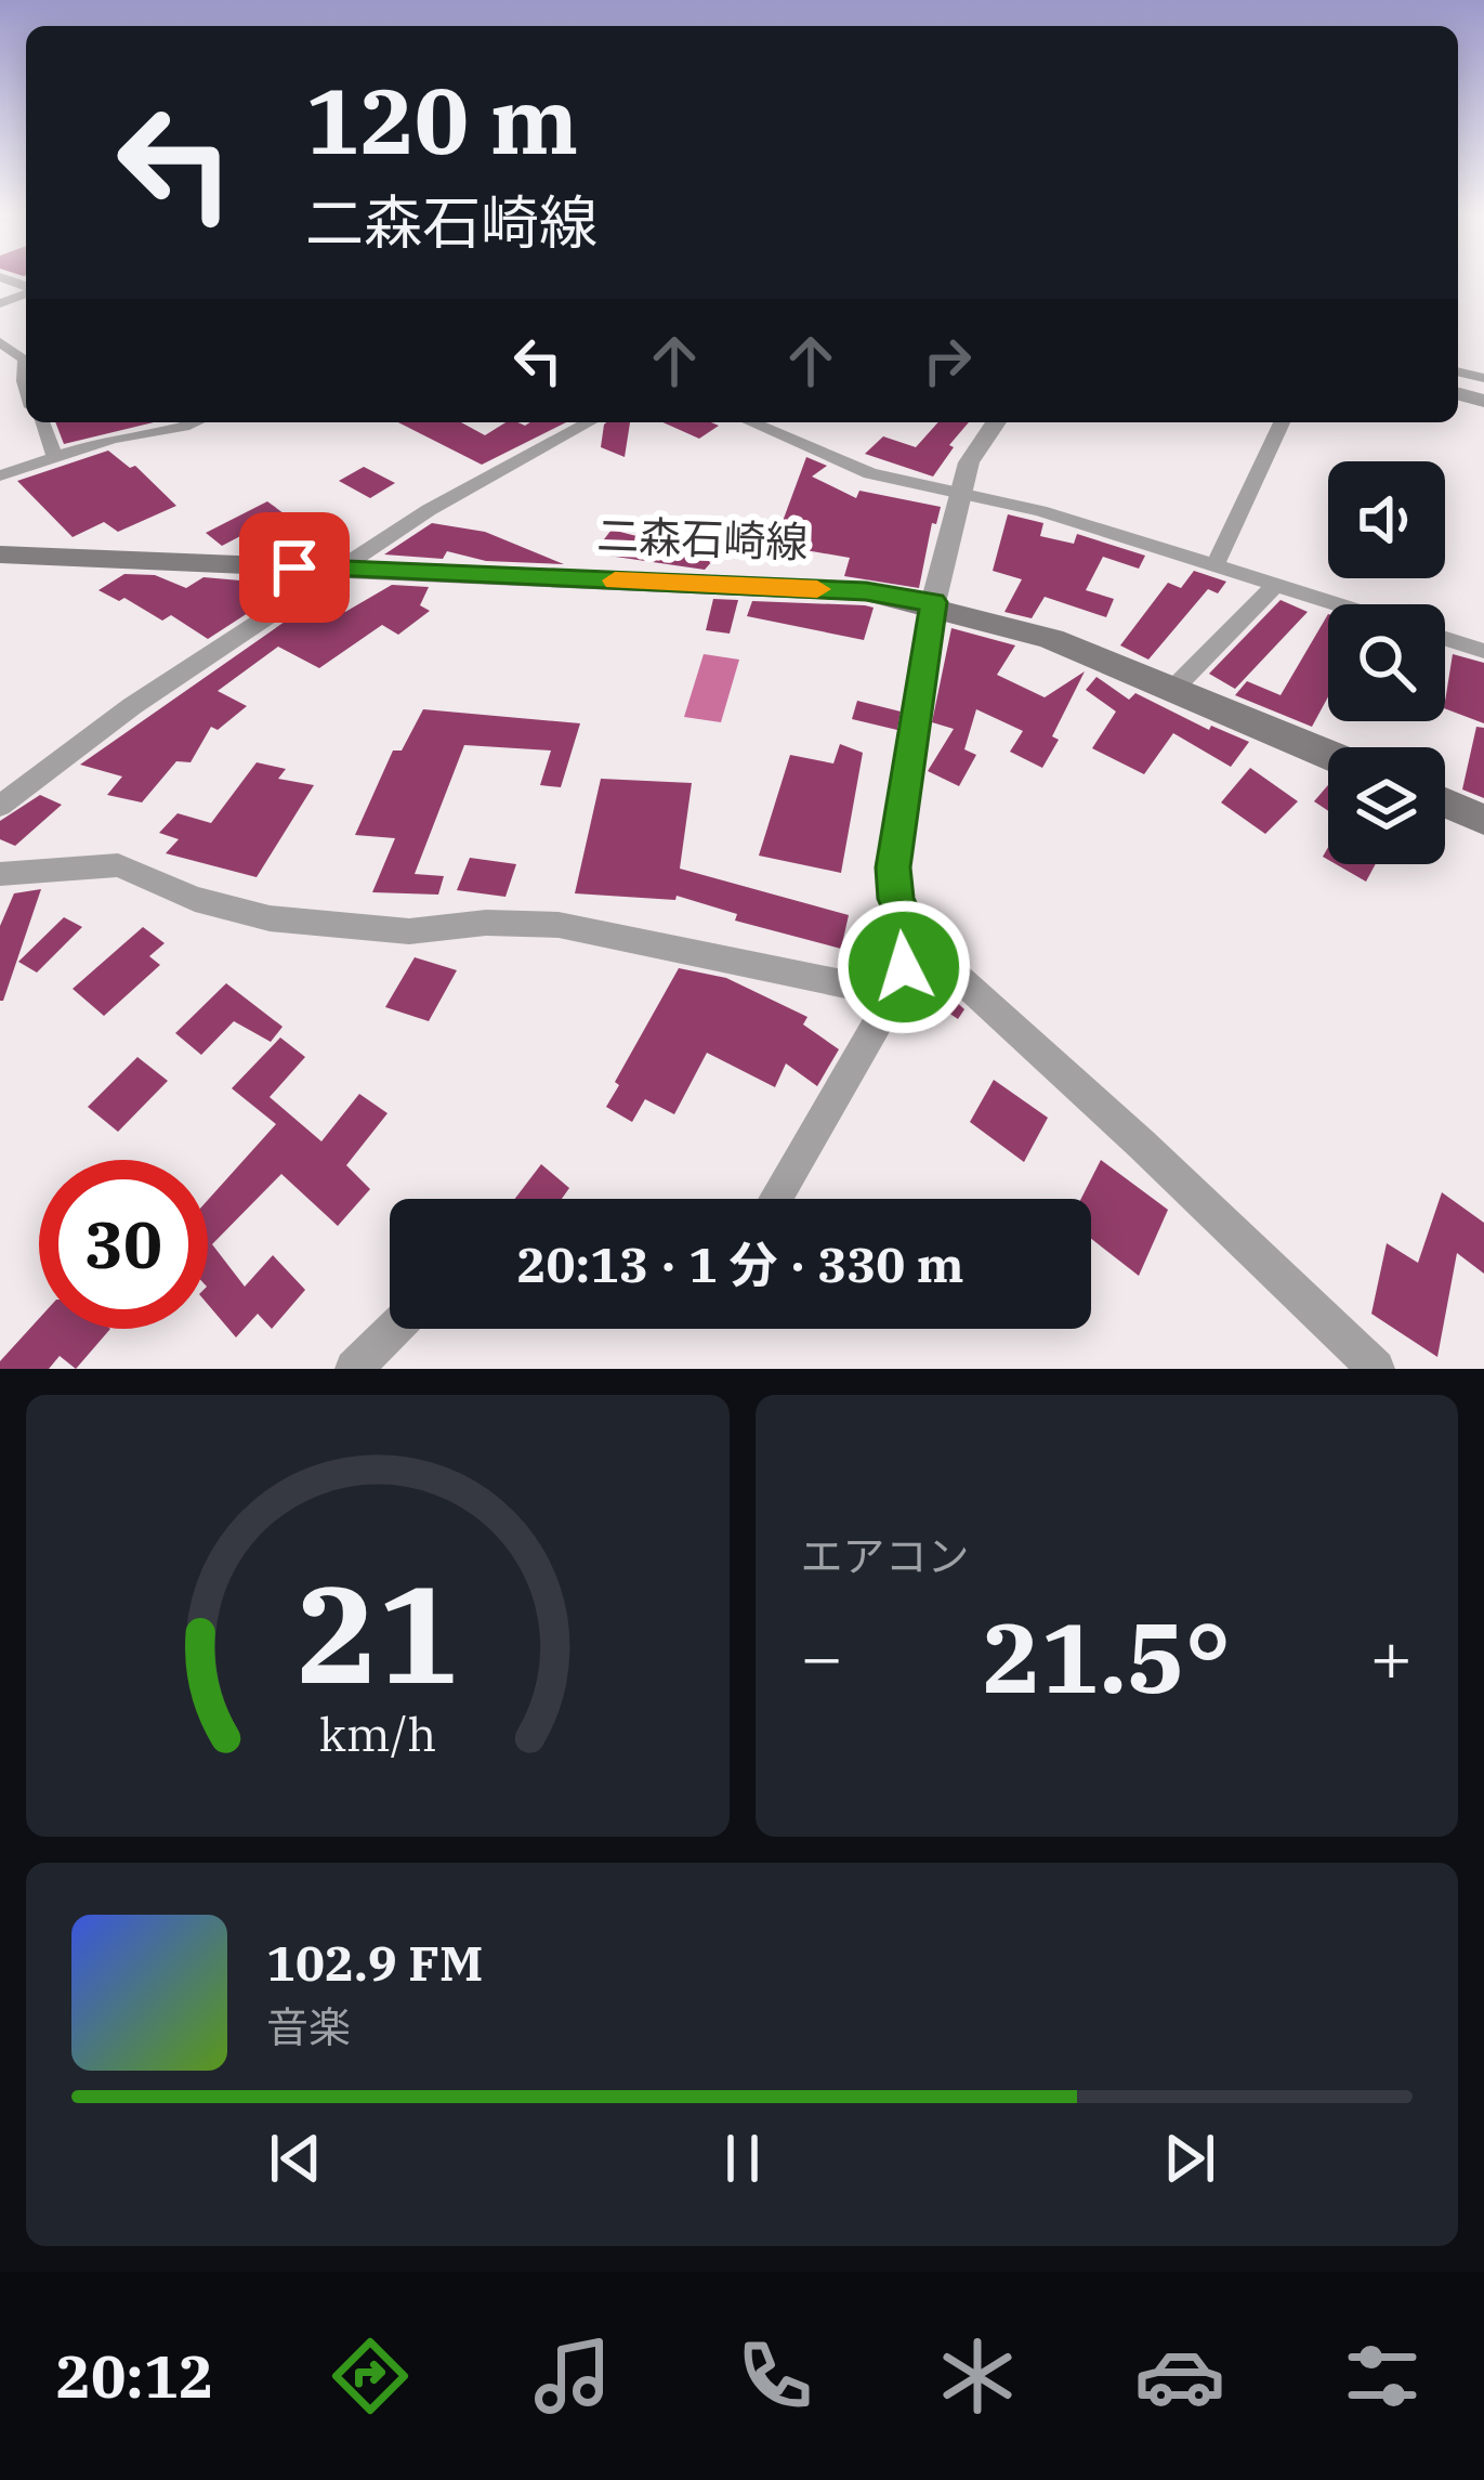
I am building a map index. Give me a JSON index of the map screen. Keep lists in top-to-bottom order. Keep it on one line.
{"streets":{"main road":["二森石崎線"]},"page":{"turn":["120 m","二森石崎線"],"limit":"30","trip":"20:13 · 1 分 · 330 m","tile":"エアコン","heat":["−","21.5°","+"],"song":["102.9 FM","音楽"],"tabs":"20:12","gauge":["21","km/h"]}}
